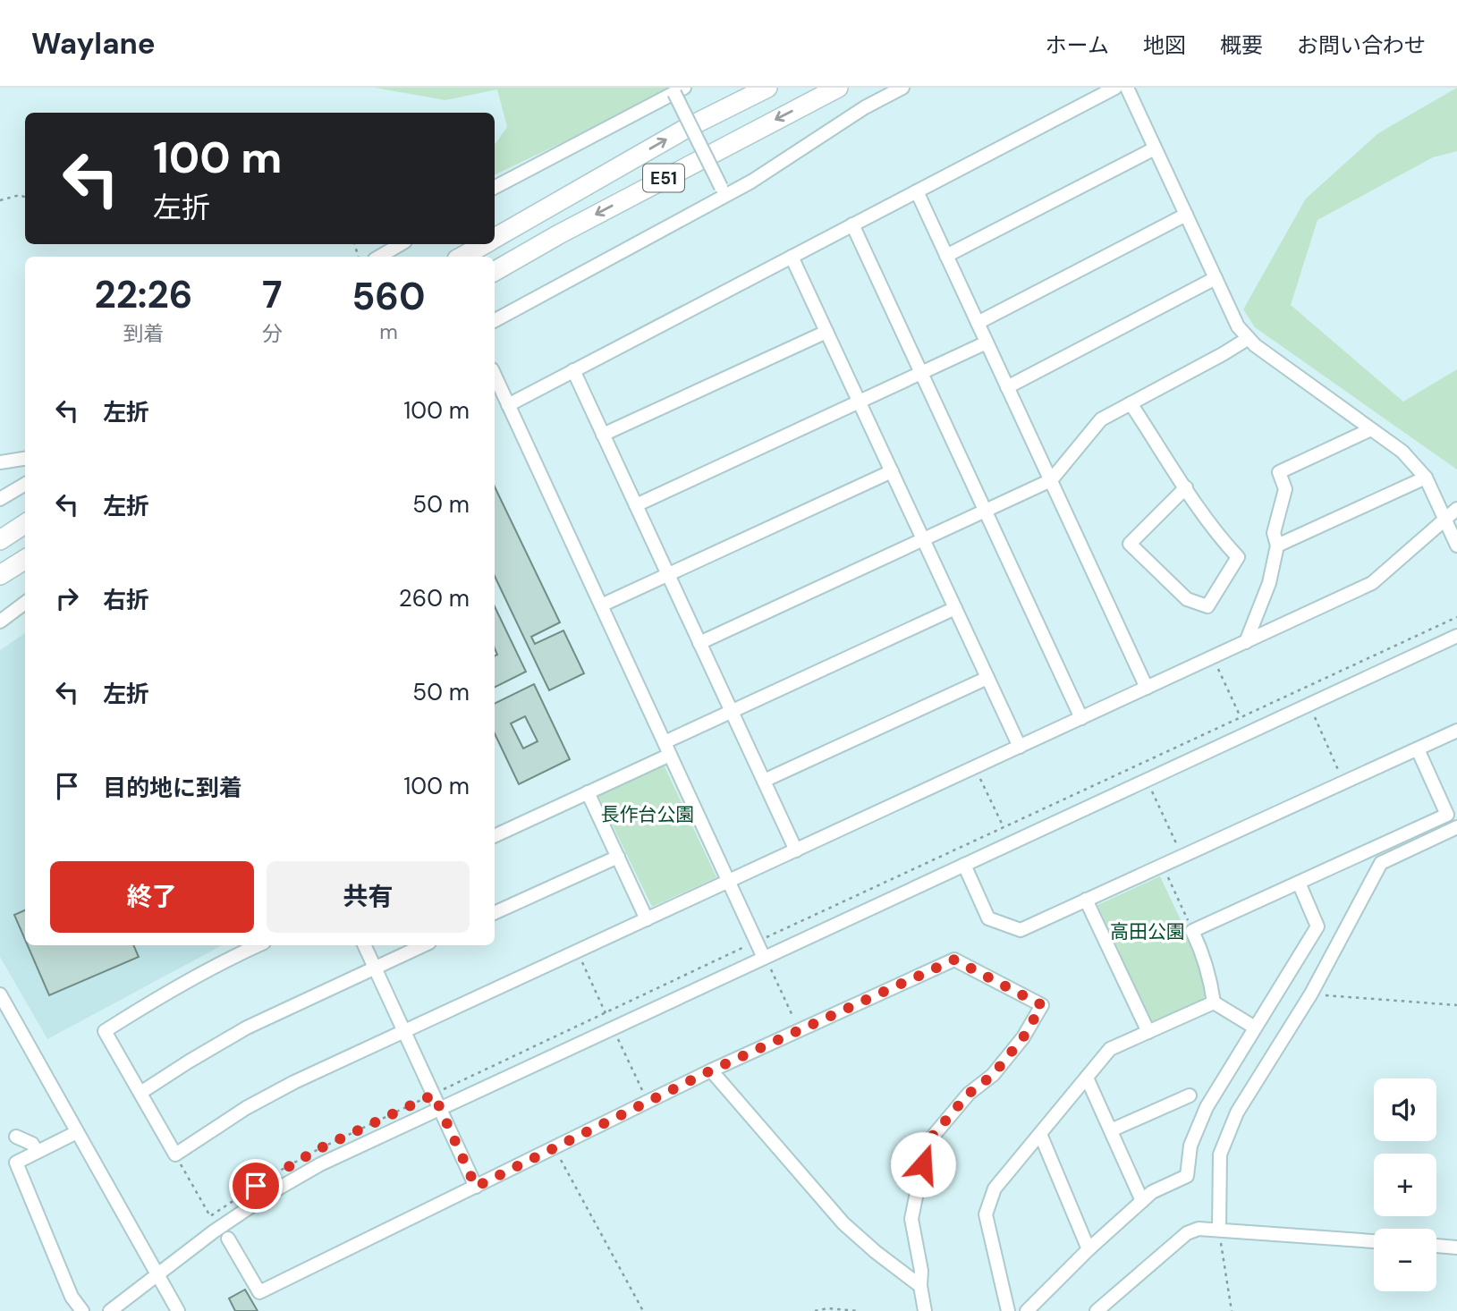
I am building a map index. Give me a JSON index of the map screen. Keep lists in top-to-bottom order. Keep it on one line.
{"streets":{"highway":["E51"]},"parks":["長作台公園","高田公園"],"page":{"header":"Waylane","nav":["ホーム","地図","概要","お問い合わせ"],"turn":["100 m","左折"],"eta":["22:26","到着","7","分","560","m"],"list":[{"name":"左折","value":"100 m"},{"name":"左折","value":"50 m"},{"name":"右折","value":"260 m"},{"name":"左折","value":"50 m"},{"name":"目的地に到着","value":"100 m"}],"buttons":["終了","共有"],"map_buttons":["+","−"]}}
